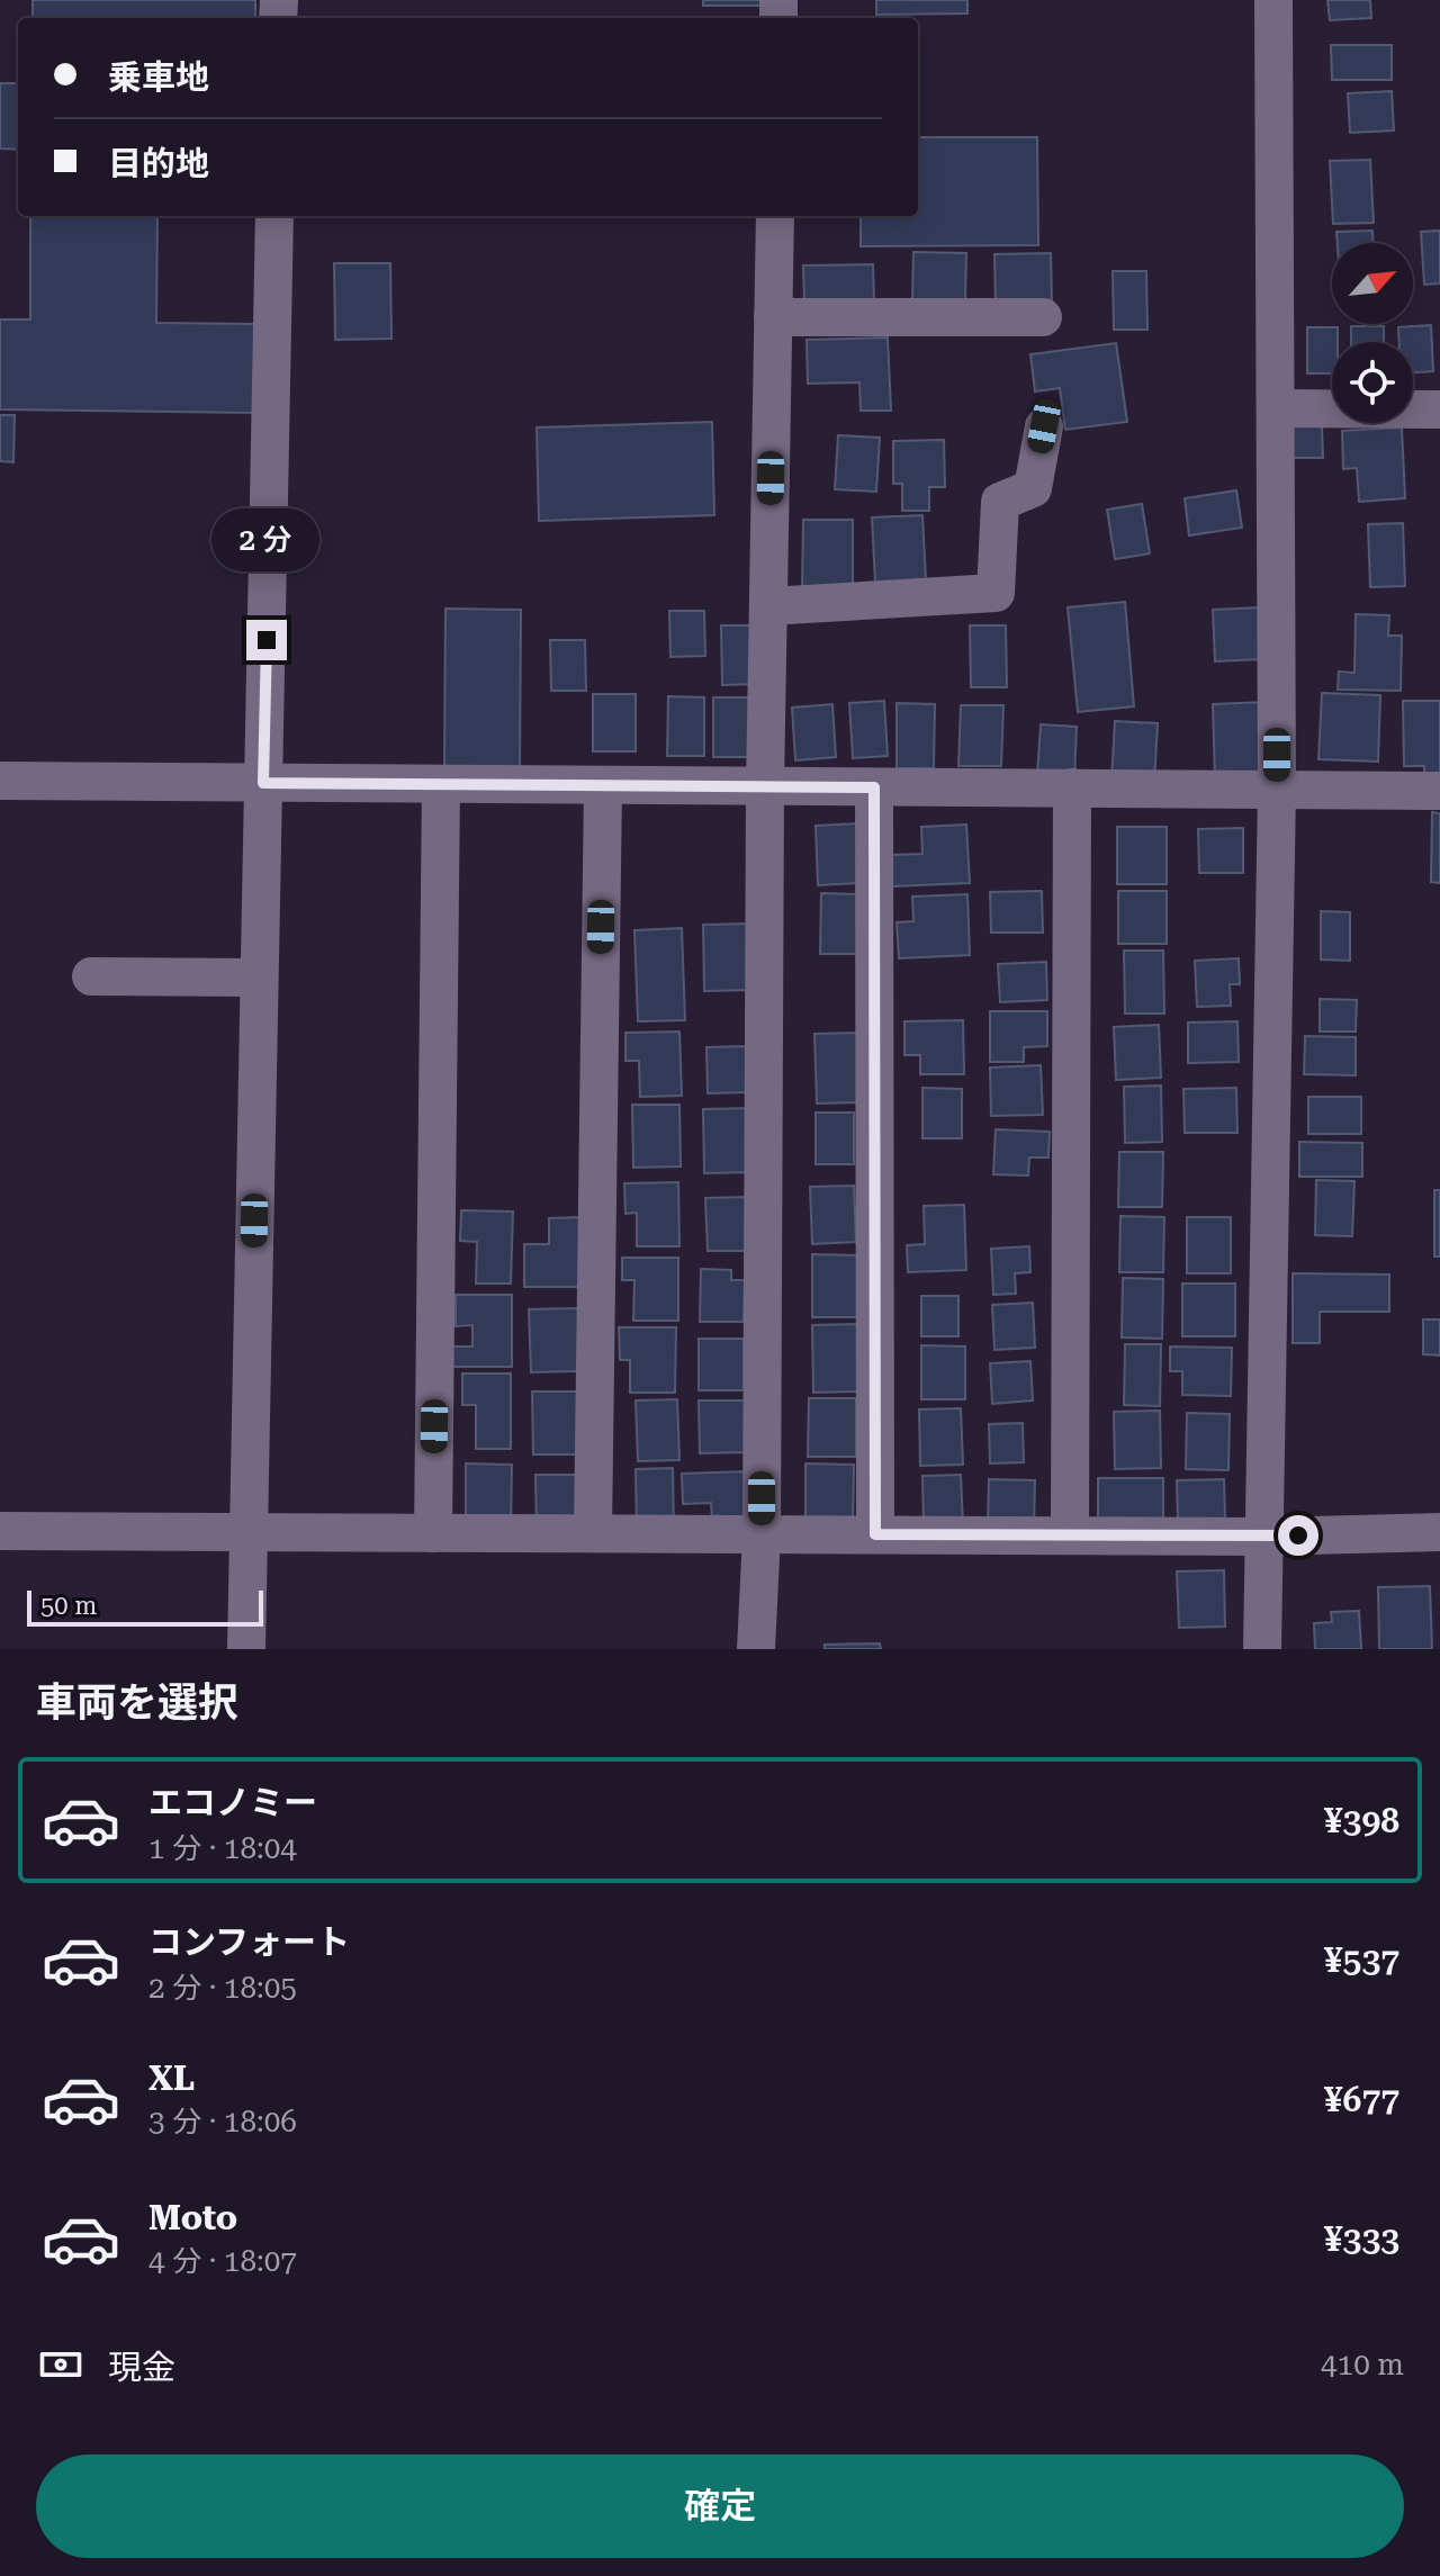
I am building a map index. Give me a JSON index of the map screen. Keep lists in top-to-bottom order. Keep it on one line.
{"scale_bar":"50 m","north":"top right","page":{"banner":["乗車地","目的地"],"bubble":"2 分","scale":"50 m","heading":"車両を選択","list":[{"name":"エコノミー","note":"1 分 · 18:04","value":"¥398"},{"name":"コンフォート","note":"2 分 · 18:05","value":"¥537"},{"name":"XL","note":"3 分 · 18:06","value":"¥677"},{"name":"Moto","note":"4 分 · 18:07","value":"¥333"}],"pay":["現金","410 m"],"buttons":"確定"}}
